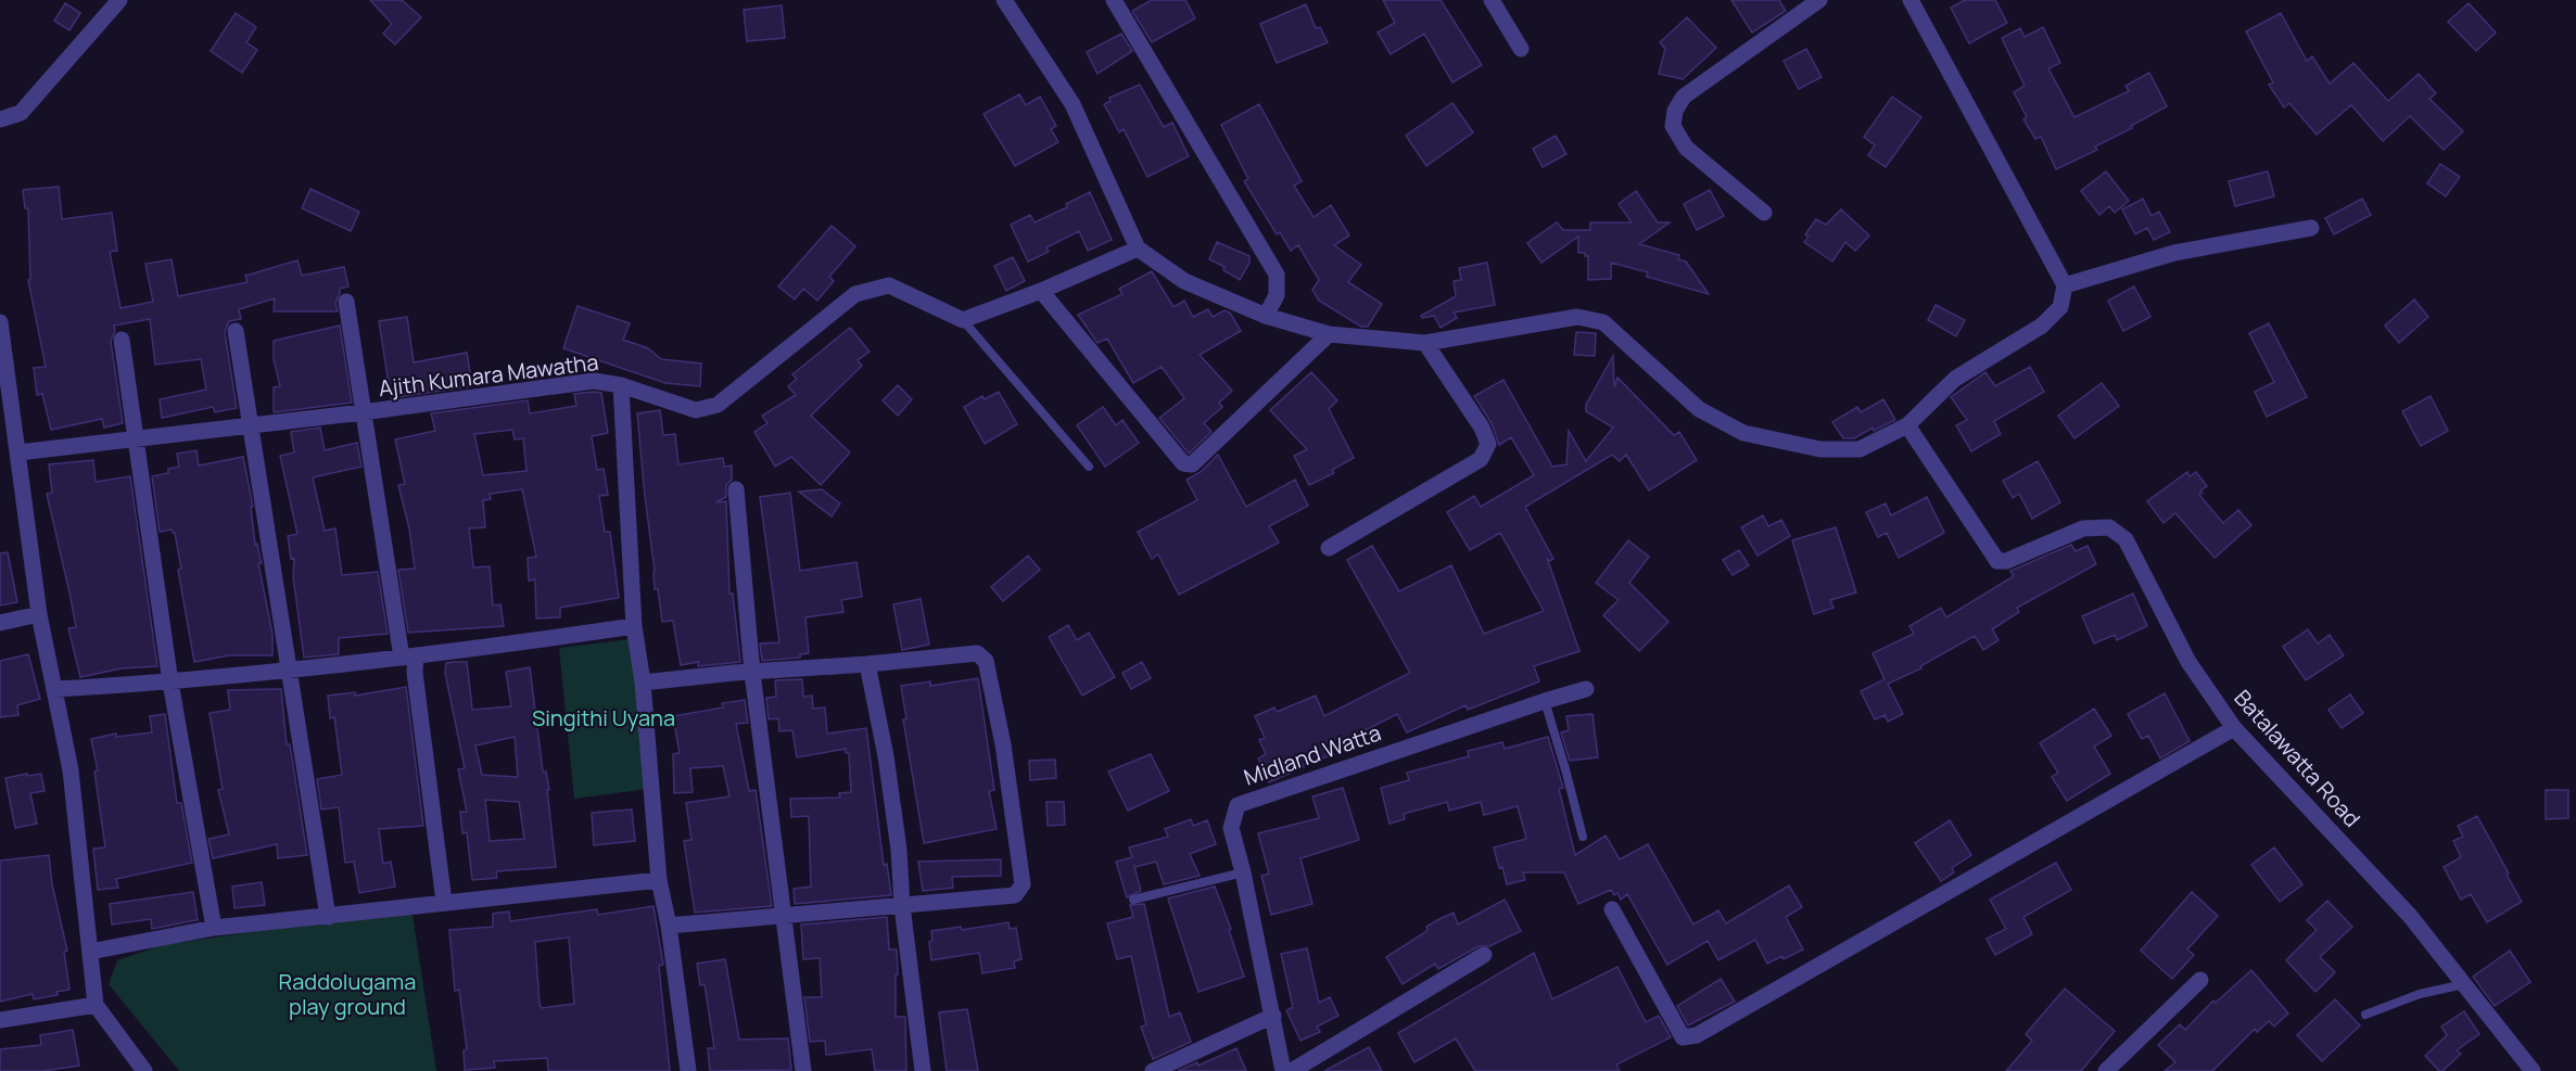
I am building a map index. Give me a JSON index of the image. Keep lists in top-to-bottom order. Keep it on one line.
{"streets":{"street":["Ajith Kumara Mawatha","Midland Watta","Batalawatta Road"]},"parks":["Singithi Uyana","Raddolugama play ground"]}
